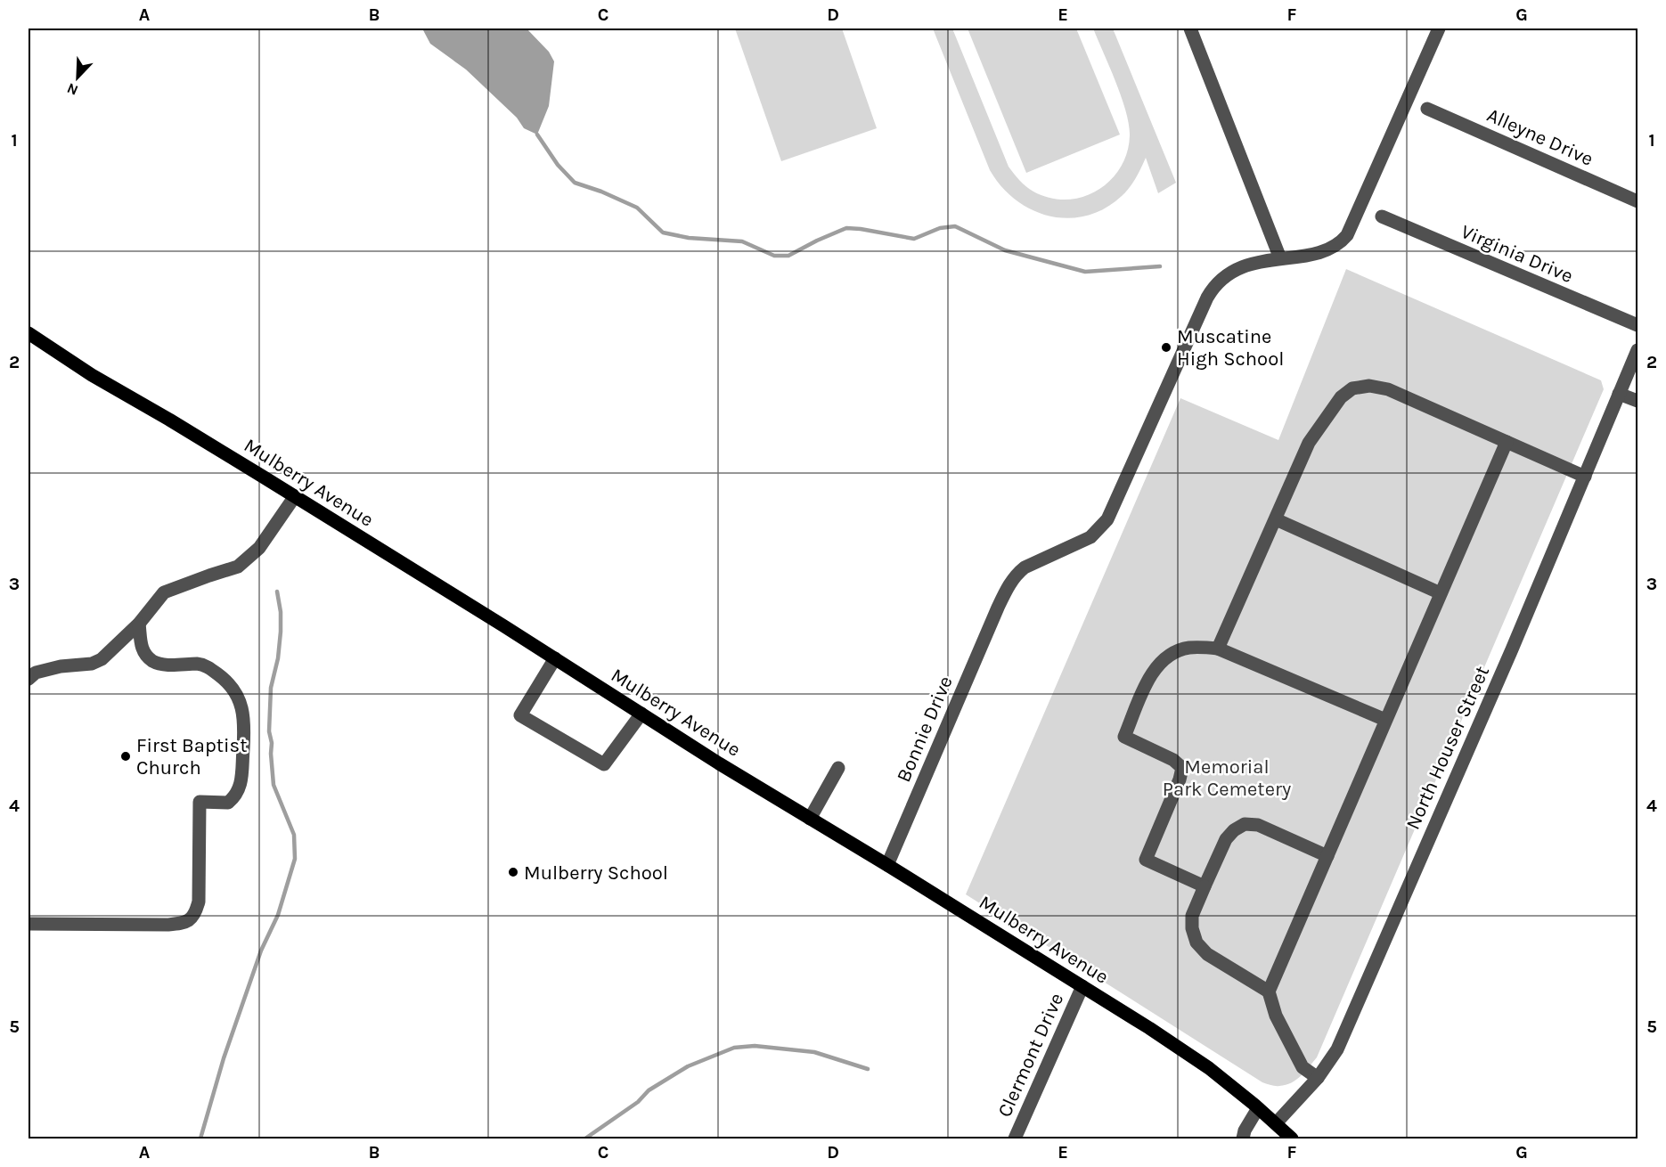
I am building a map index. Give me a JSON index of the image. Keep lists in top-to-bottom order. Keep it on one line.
{"streets":{"main road":["Mulberry Avenue"],"street":["Alleyne Drive","Virginia Drive","Bonnie Drive","North Houser Street","Clermont Drive"]},"crossings":[["Mulberry Avenue","Bonnie Drive"],["Mulberry Avenue","North Houser Street"],["Mulberry Avenue","Clermont Drive"]],"parks":["Memorial Park Cemetery"],"places":["Muscatine High School","First Baptist Church","Mulberry School"],"north":"bottom left","grid":{"columns":["A","B","C","D","E","F","G"],"rows":["1","2","3","4","5"]}}
